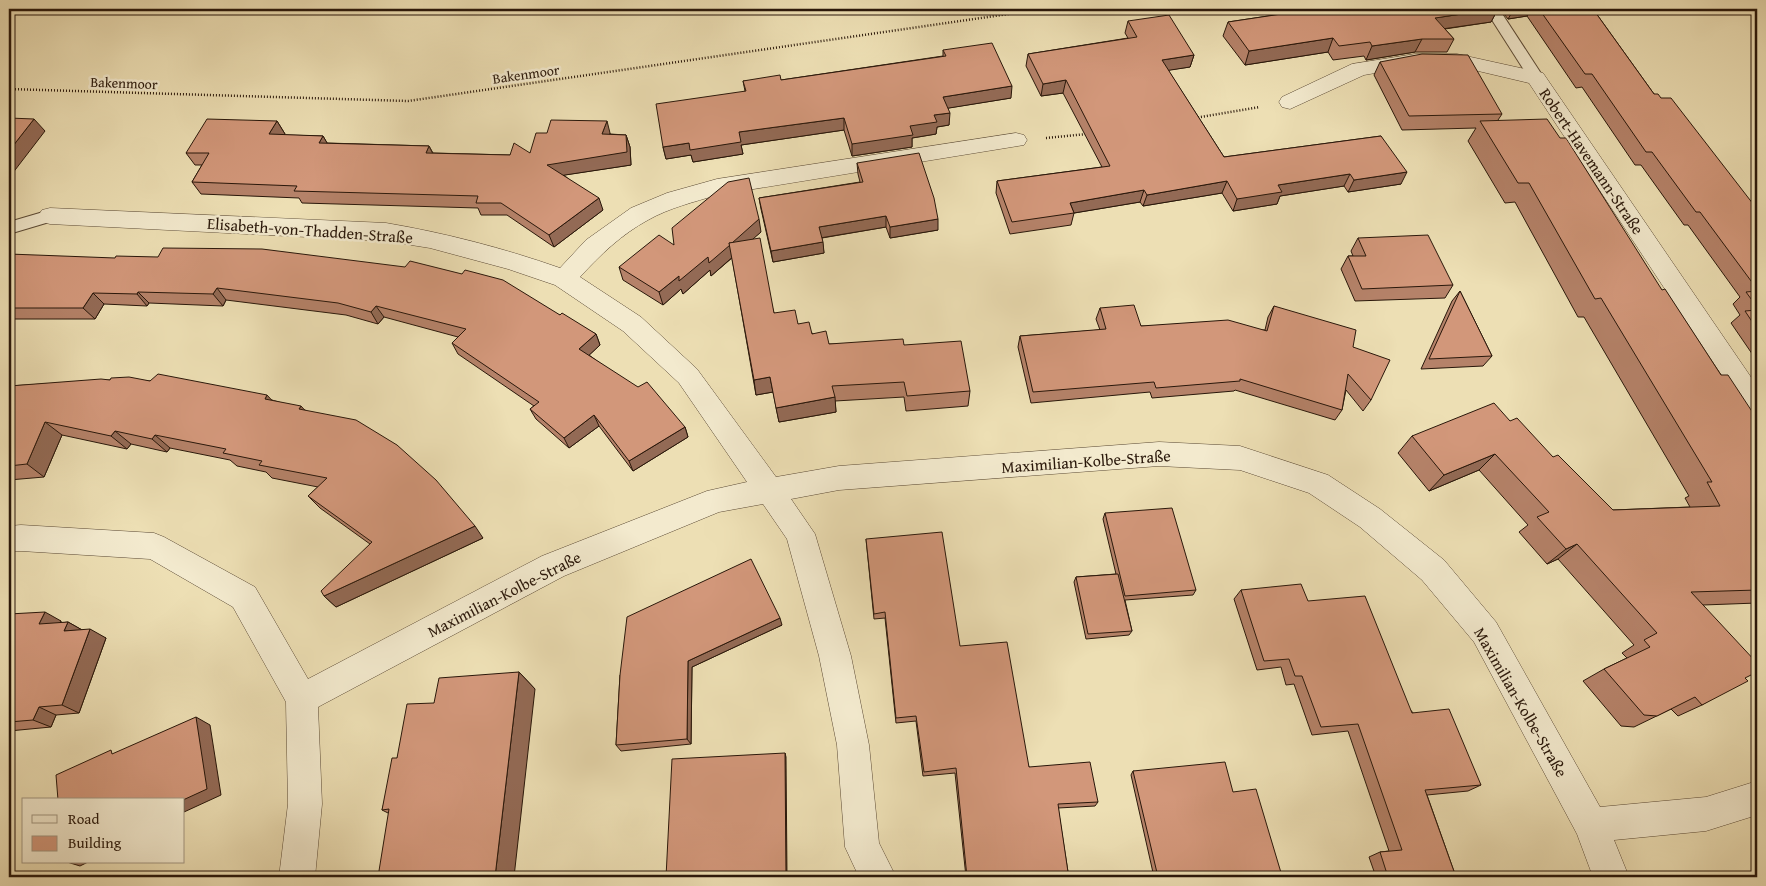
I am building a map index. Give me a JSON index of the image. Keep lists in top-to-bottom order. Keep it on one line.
{"streets":{"street":["Robert-Havemann-Straße","Elisabeth-von-Thadden-Straße","Maximilian-Kolbe-Straße"],"path":["Bakenmoor"]},"crossings":[["Elisabeth-von-Thadden-Straße","Maximilian-Kolbe-Straße"]],"legend":["Road","Building"]}
